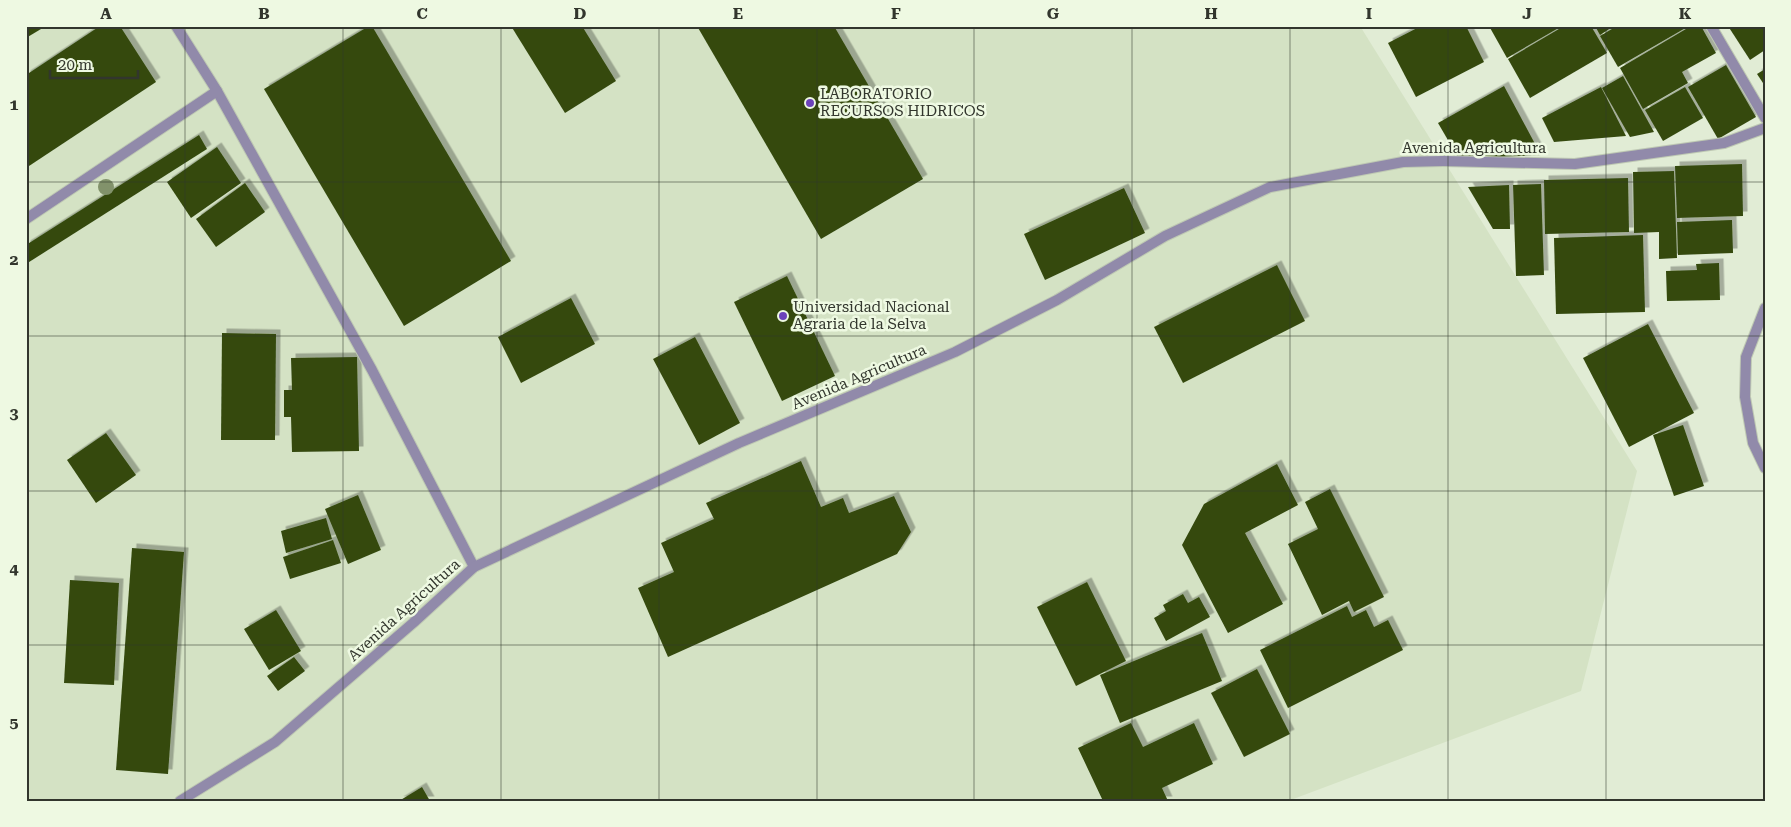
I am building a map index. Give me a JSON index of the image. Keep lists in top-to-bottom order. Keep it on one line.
{"streets":{"street":["Avenida Agricultura"]},"places":["LABORATORIO RECURSOS HIDRICOS","Universidad Nacional Agraria de la Selva"],"scale_bar":"20 m","grid":{"columns":["A","B","C","D","E","F","G","H","I","J","K"],"rows":["1","2","3","4","5"]}}
